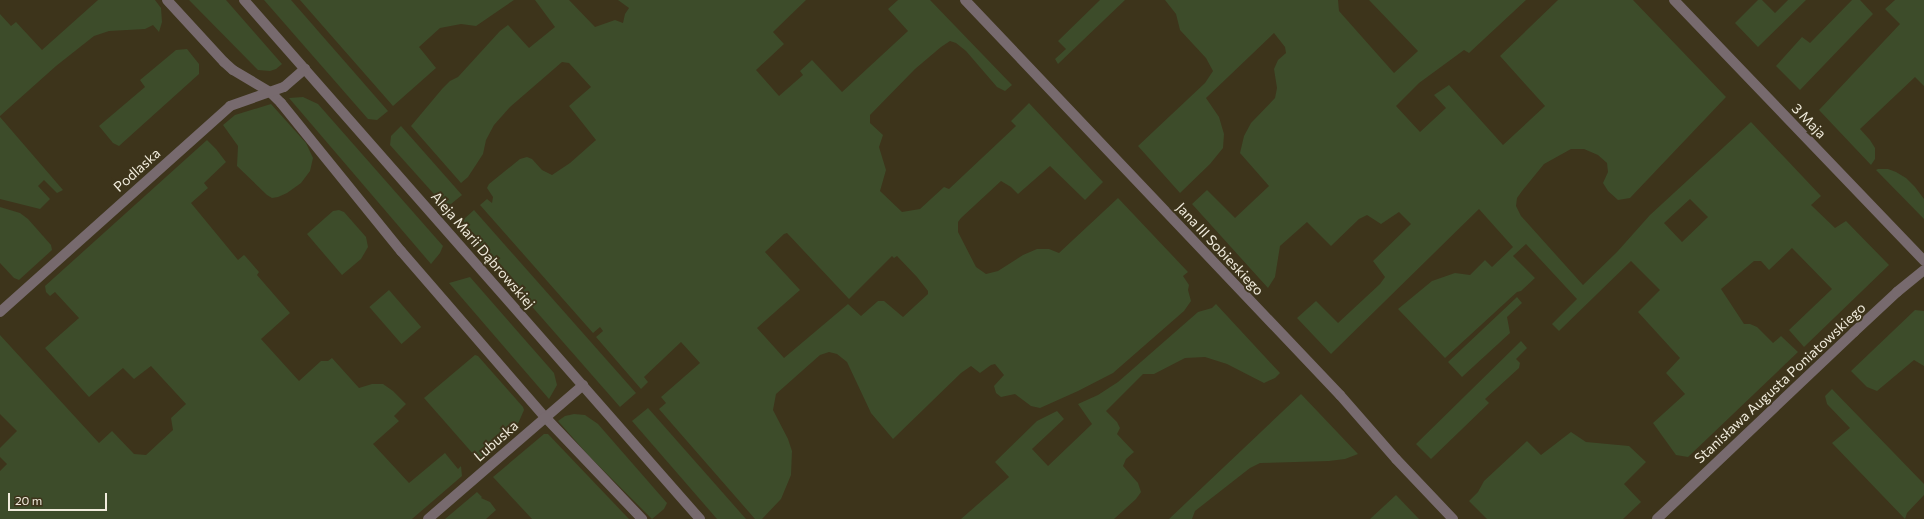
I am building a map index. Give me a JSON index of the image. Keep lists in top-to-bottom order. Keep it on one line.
{"streets":{"street":["3 Maja","Podlaska","Jana III Sobieskiego","Aleja Marii Dąbrowskiej","Stanisława Augusta Poniatowskiego","Lubuska"]},"crossings":[["Podlaska","Aleja Marii Dąbrowskiej"],["Aleja Marii Dąbrowskiej","Lubuska"]],"scale_bar":"20 m"}
